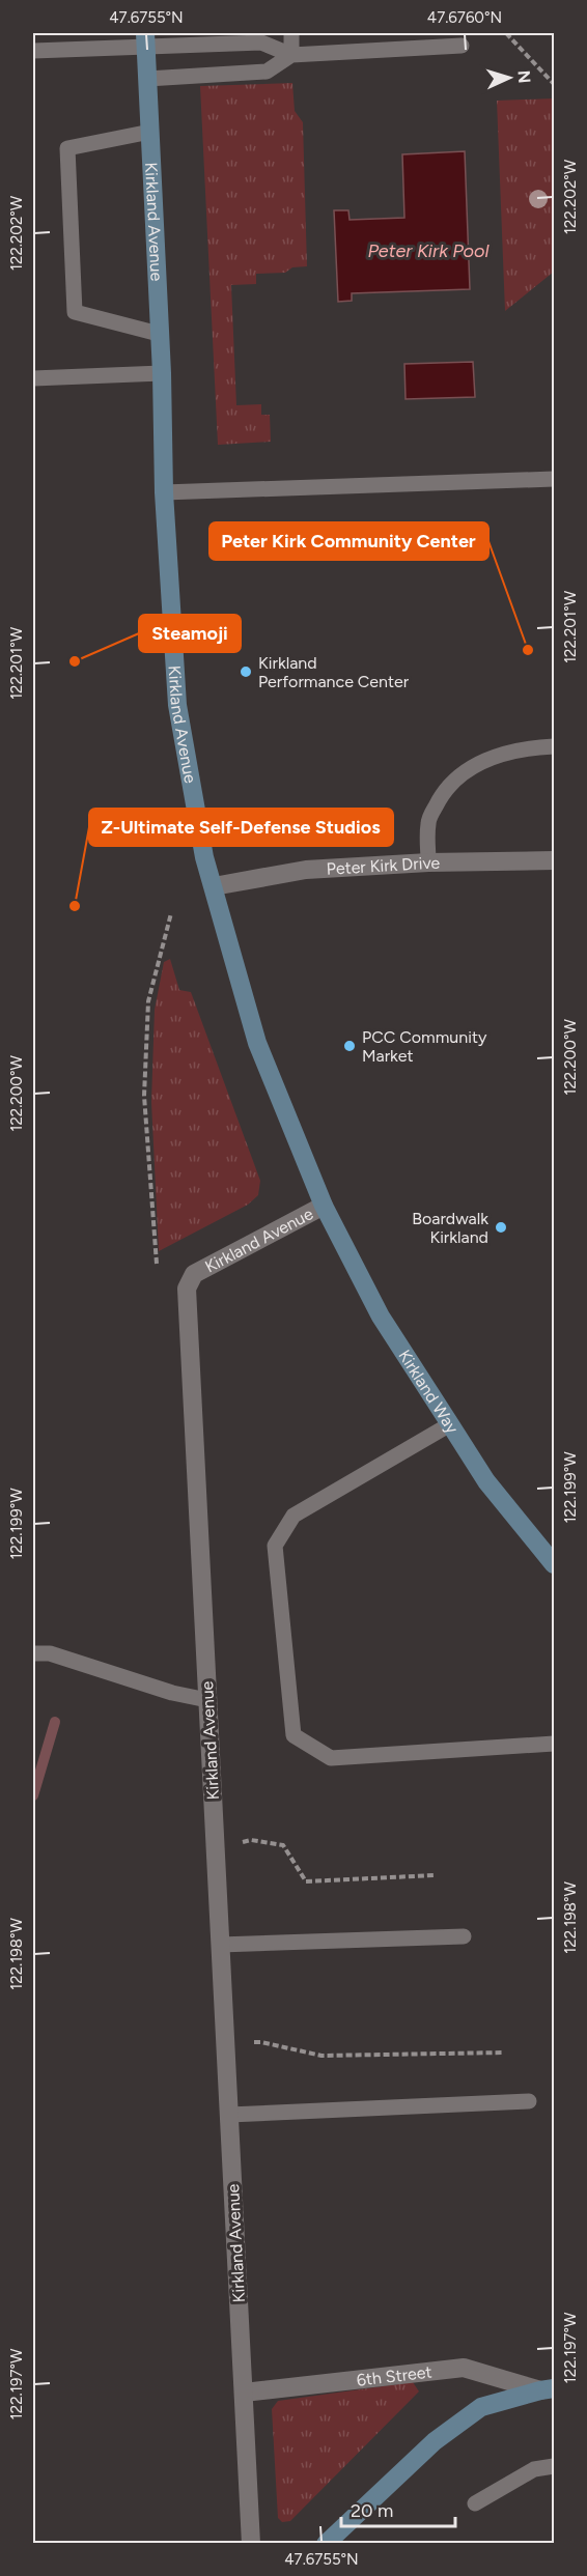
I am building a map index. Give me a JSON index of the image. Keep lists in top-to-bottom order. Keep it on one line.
{"streets":{"main road":["Kirkland Avenue","Kirkland Way","6th Street"],"street":["Peter Kirk Drive"]},"crossings":[["Kirkland Avenue","Peter Kirk Drive"],["Kirkland Avenue","Kirkland Way"],["Kirkland Avenue","6th Street"]],"water":["Peter Kirk Pool"],"places":["Peter Kirk Community Center","Steamoji","Kirkland Performance Center","Z-Ultimate Self-Defense Studios","PCC Community Market","Boardwalk Kirkland"],"scale_bar":"20 m","north":"right","coordinates":["47.6755°N","47.6760°N","122.202°W","122.201°W","122.200°W","122.199°W","122.198°W","122.197°W"]}
